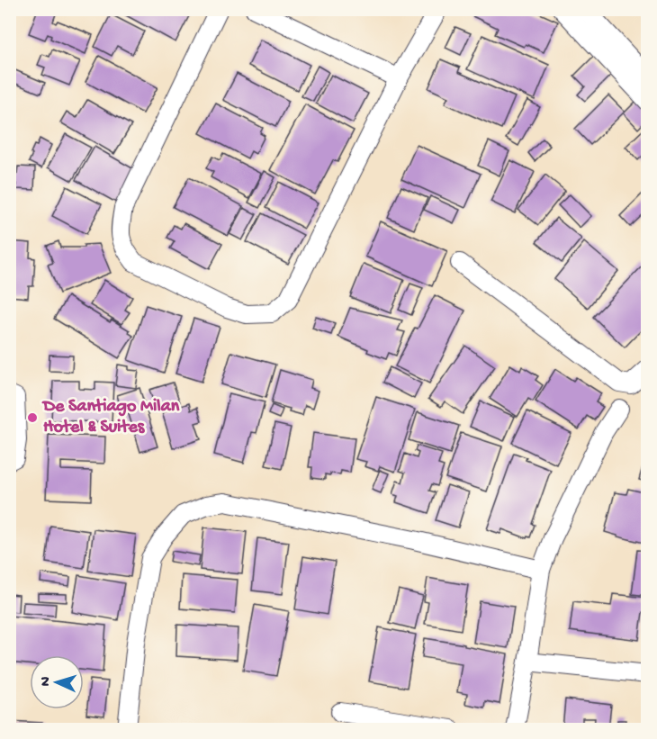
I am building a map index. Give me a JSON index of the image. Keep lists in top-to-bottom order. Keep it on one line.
{"places":["De Santiago Milan Hotel & Suites"],"north":"left"}
